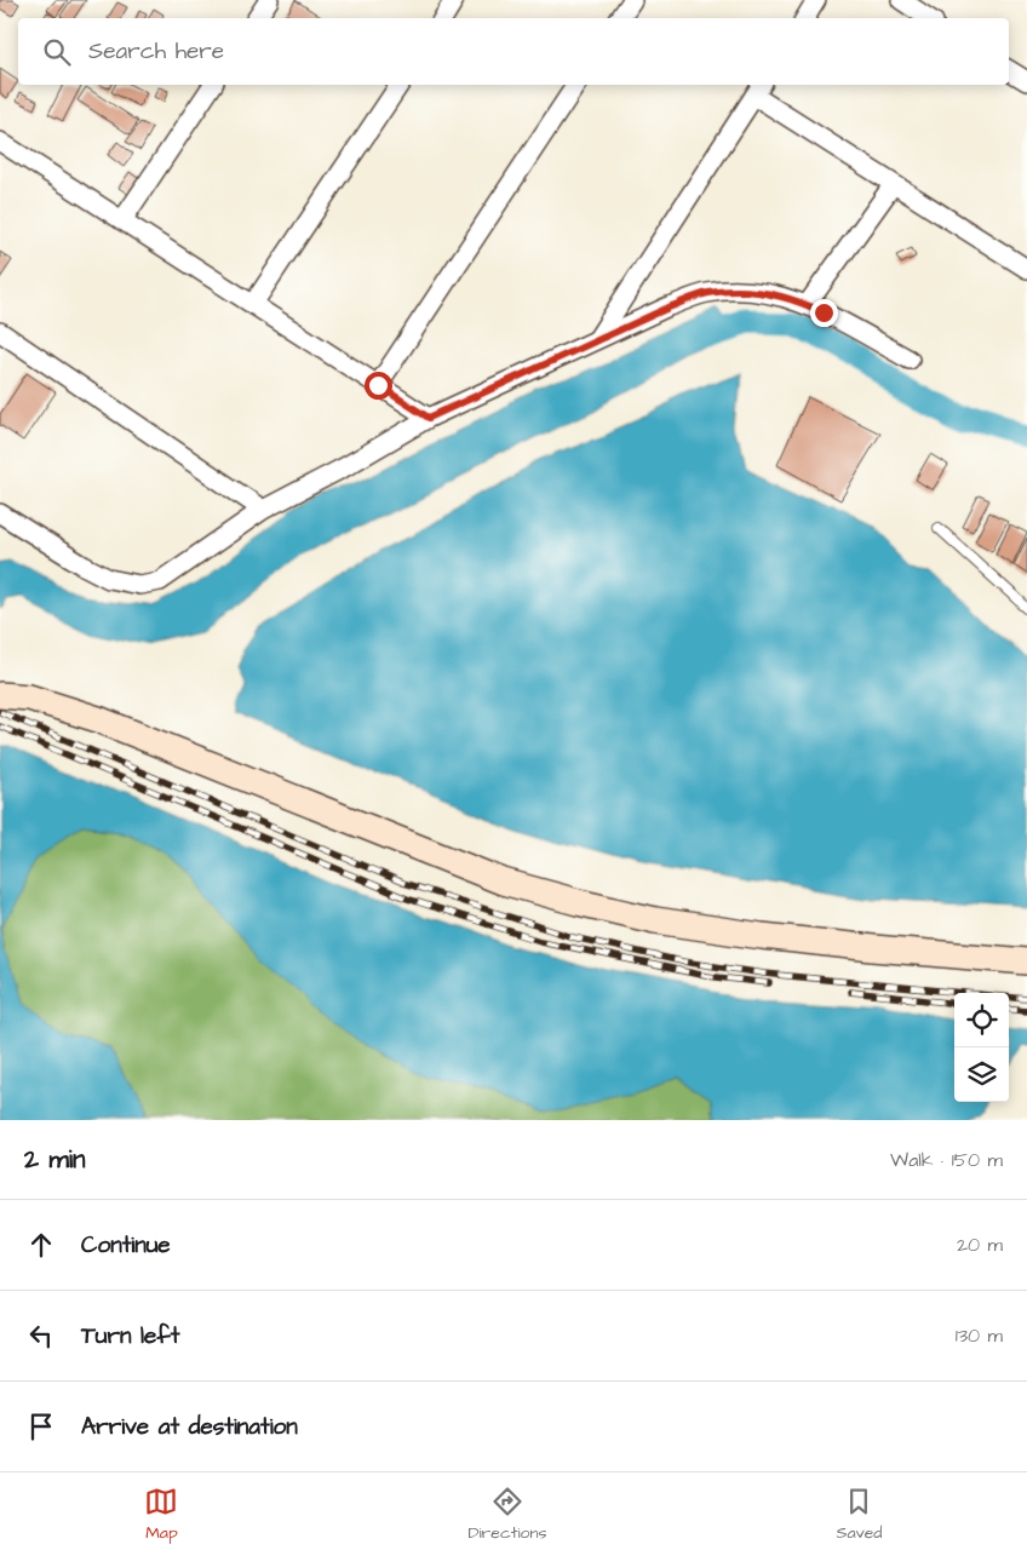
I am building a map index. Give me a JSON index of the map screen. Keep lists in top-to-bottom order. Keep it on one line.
{"page":{"search":"Search here","heading":["2 min","Walk · 150 m"],"list":[["Continue","20 m"],["Turn left","130 m"],"Arrive at destination"],"nav":["Map","Directions","Saved"]}}
